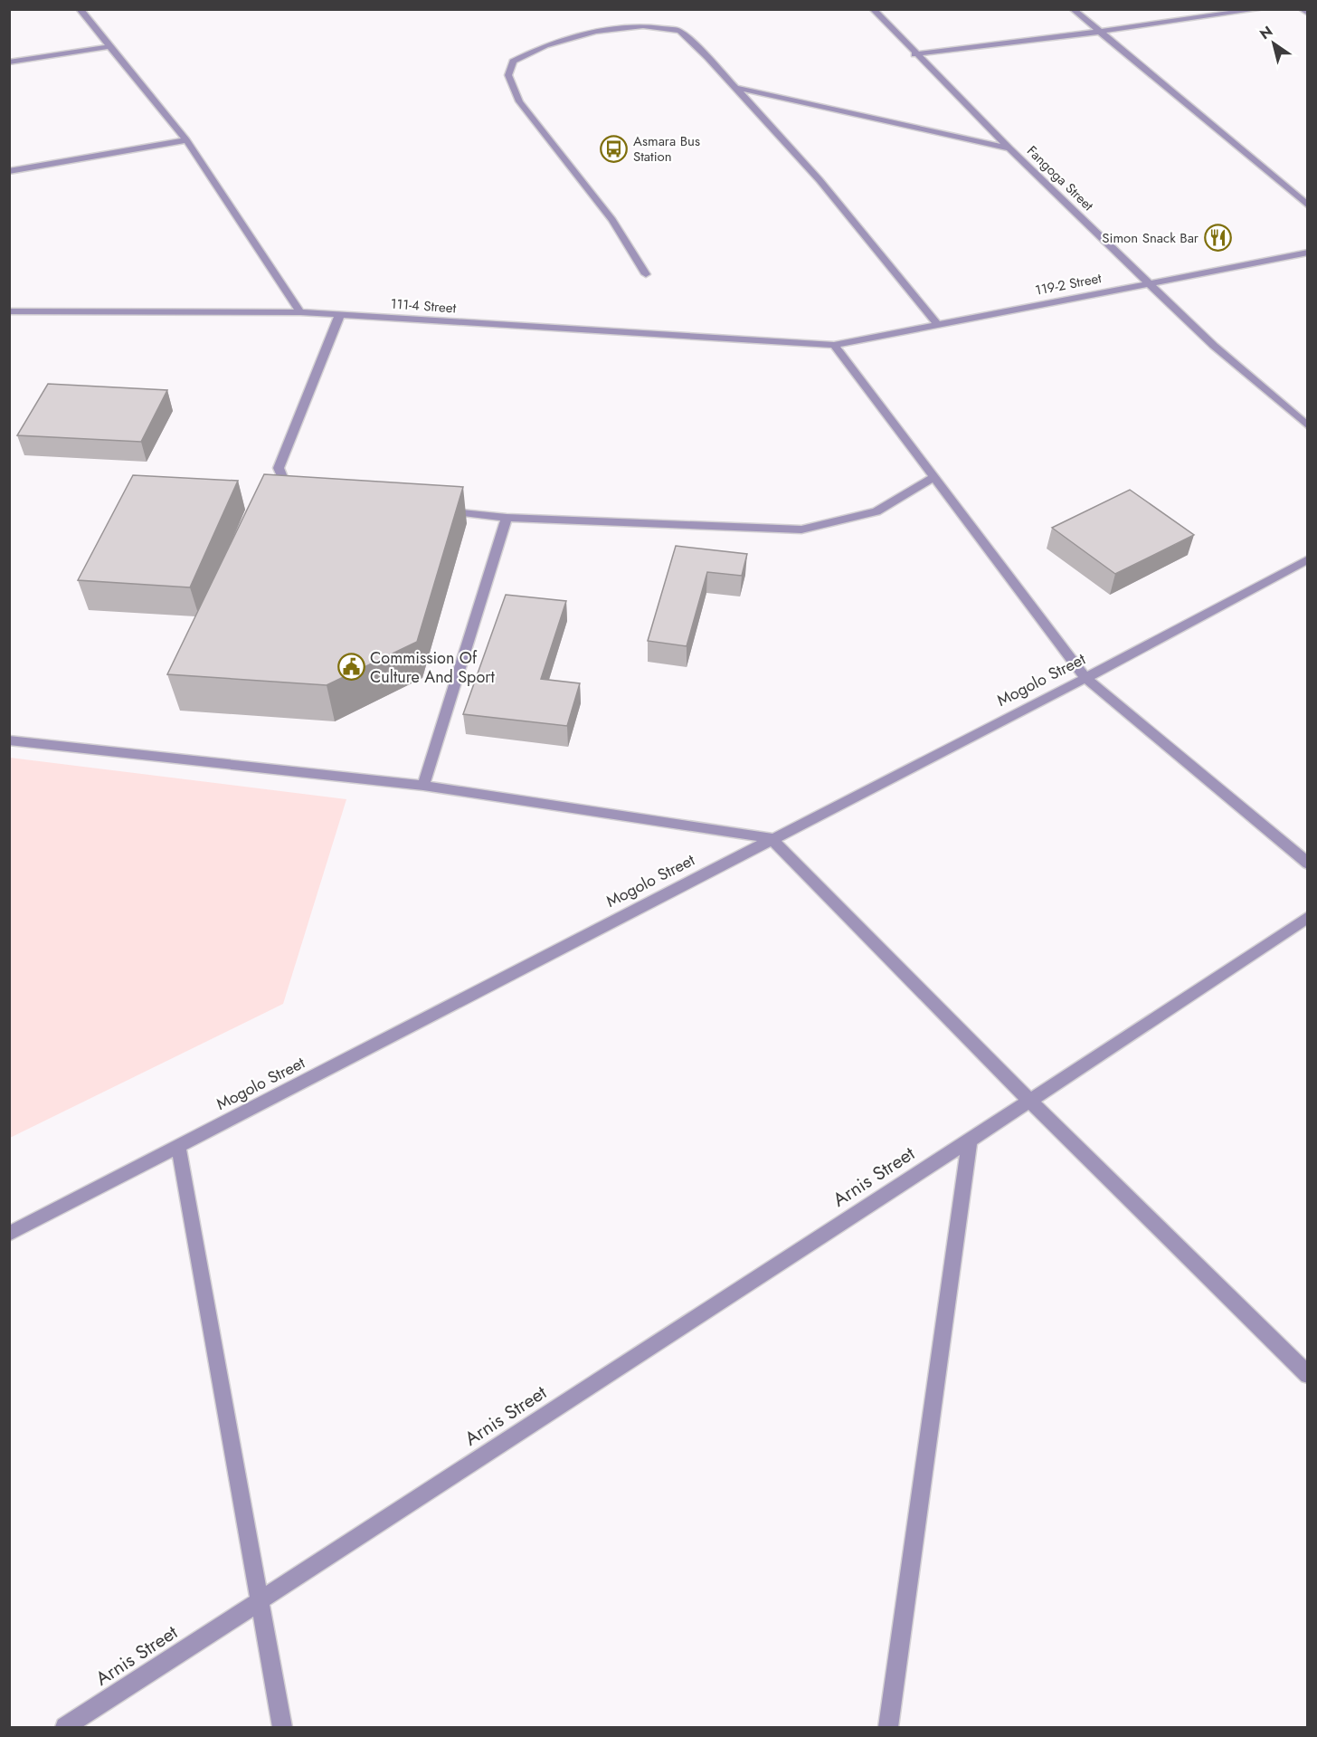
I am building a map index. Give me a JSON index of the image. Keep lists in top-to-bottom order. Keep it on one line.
{"streets":{"street":["Fangoga Street","119-2 Street","111-4 Street","Mogolo Street","Arnis Street"]},"crossings":[["Fangoga Street","119-2 Street"],["119-2 Street","111-4 Street"]],"places":{"bus stop":["Asmara Bus Station"],"restaurant":["Simon Snack Bar"],"public building":["Commission Of Culture And Sport"]},"north":"top left"}
